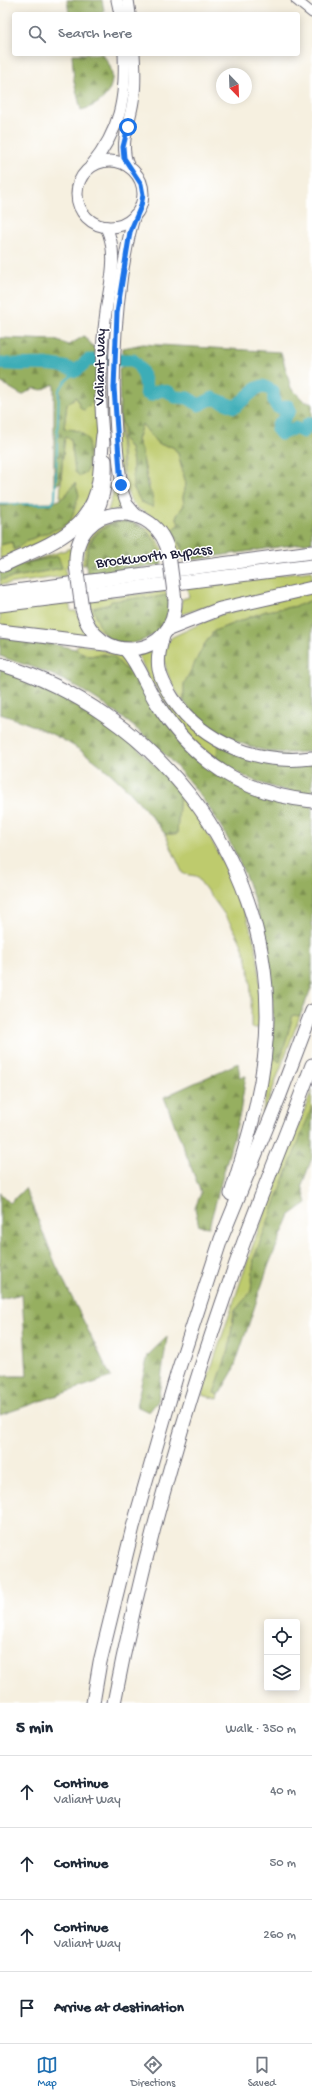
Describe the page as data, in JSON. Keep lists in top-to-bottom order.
{
  "streets": {
    "highway": ["Brockworth Bypass"],
    "main road": ["Valiant Way"]
  },
  "north": "bottom right",
  "page": {
    "search": "Search here",
    "heading": ["5 min", "Walk · 350 m"],
    "list": [
      ["Continue", "Valiant Way", "40 m"],
      ["Continue", "50 m"],
      ["Continue", "Valiant Way", "260 m"],
      "Arrive at destination"
    ],
    "nav": ["Map", "Directions", "Saved"]
  }
}
